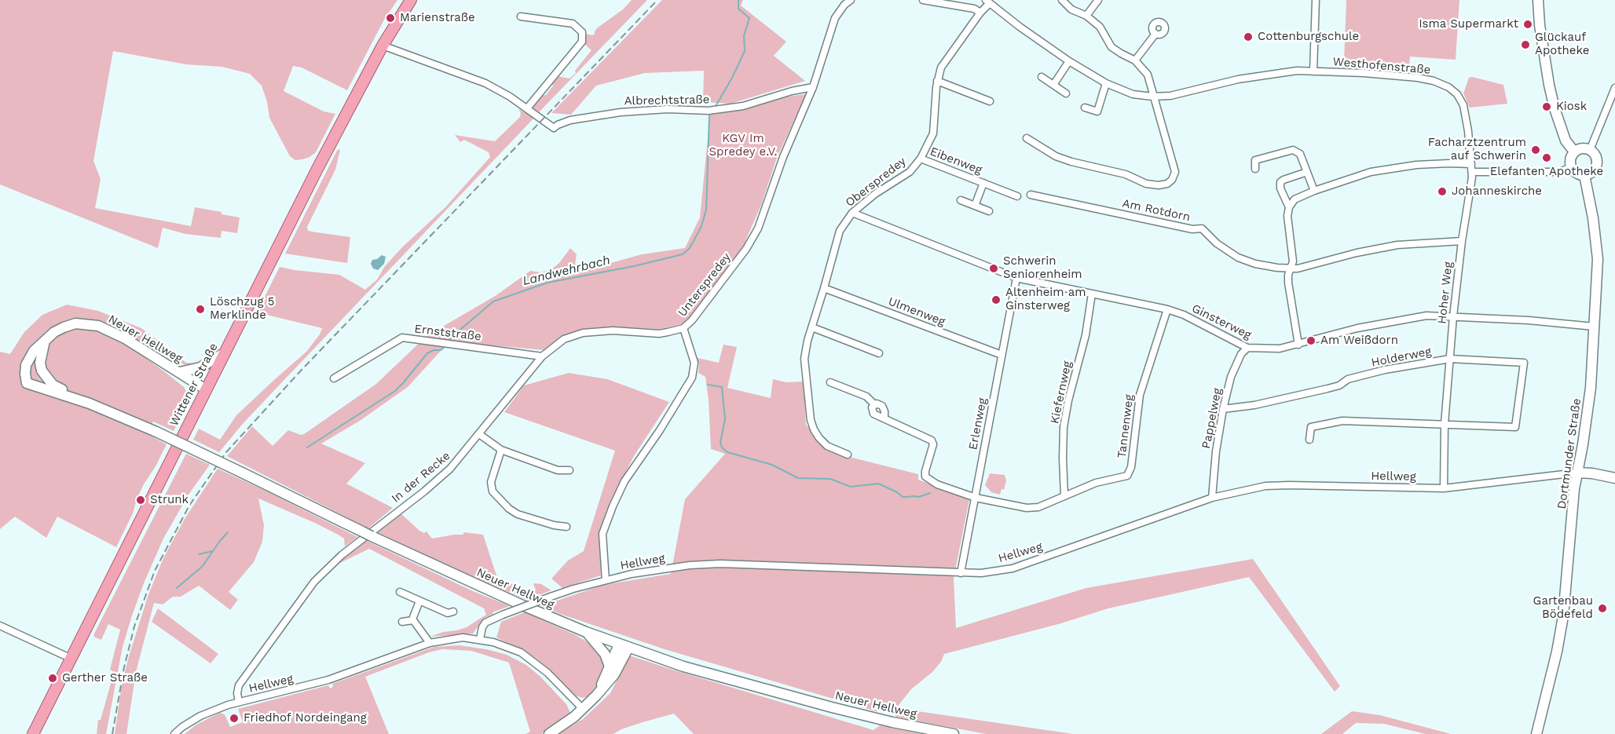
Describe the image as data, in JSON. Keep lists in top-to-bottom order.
{
  "streets": {
    "main road": ["Neuer Hellweg", "Wittener Straße", "Dortmunder Straße"],
    "street": [
      "Westhofenstraße",
      "Albrechtstraße",
      "Eibenweg",
      "Oberspredey",
      "Am Rotdorn",
      "Unterspredey",
      "Hoher Weg",
      "Ulmenweg",
      "Ginsterweg",
      "Ernststraße",
      "Holderweg",
      "Kiefernweg",
      "Pappelweg",
      "Erlenweg",
      "Tannenweg",
      "Hellweg",
      "In der Recke"
    ]
  },
  "crossings": [
    ["Westhofenstraße", "Oberspredey"],
    ["Westhofenstraße", "Hoher Weg"],
    ["Albrechtstraße", "Unterspredey"],
    ["Albrechtstraße", "Wittener Straße"],
    ["Eibenweg", "Oberspredey"],
    ["Oberspredey", "Ulmenweg"],
    ["Oberspredey", "Ginsterweg"],
    ["Am Rotdorn", "Hoher Weg"],
    ["Unterspredey", "Hellweg"],
    ["Unterspredey", "In der Recke"],
    ["Hoher Weg", "Ginsterweg"],
    ["Hoher Weg", "Holderweg"],
    ["Hoher Weg", "Hellweg"],
    ["Ulmenweg", "Erlenweg"],
    ["Ginsterweg", "Kiefernweg"],
    ["Ginsterweg", "Pappelweg"],
    ["Ginsterweg", "Erlenweg"],
    ["Ginsterweg", "Tannenweg"],
    ["Ginsterweg", "Dortmunder Straße"],
    ["Ernststraße", "In der Recke"],
    ["Neuer Hellweg", "Wittener Straße"],
    ["Holderweg", "Pappelweg"],
    ["Kiefernweg", "Tannenweg"],
    ["Pappelweg", "Hellweg"],
    ["Erlenweg", "Tannenweg"],
    ["Erlenweg", "Hellweg"],
    ["Dortmunder Straße", "Hellweg"],
    ["Hellweg", "In der Recke"]
  ],
  "water": ["Landwehrbach"],
  "parks": ["KGV Im Spredey e.V."],
  "places": [
    "Marienstraße",
    "Isma Supermarkt",
    "Cottenburgschule",
    "Glückauf Apotheke",
    "Kiosk",
    "Facharztzentrum auf Schwerin",
    "Elefanten Apotheke",
    "Johanneskirche",
    "Schwerin Seniorenheim",
    "Altenheim am Ginsterweg",
    "Löschzug 5 Merklinde",
    "Am Weißdorn",
    "Strunk",
    "Gartenbau Bödefeld",
    "Gerther Straße",
    "Friedhof Nordeingang"
  ]
}
